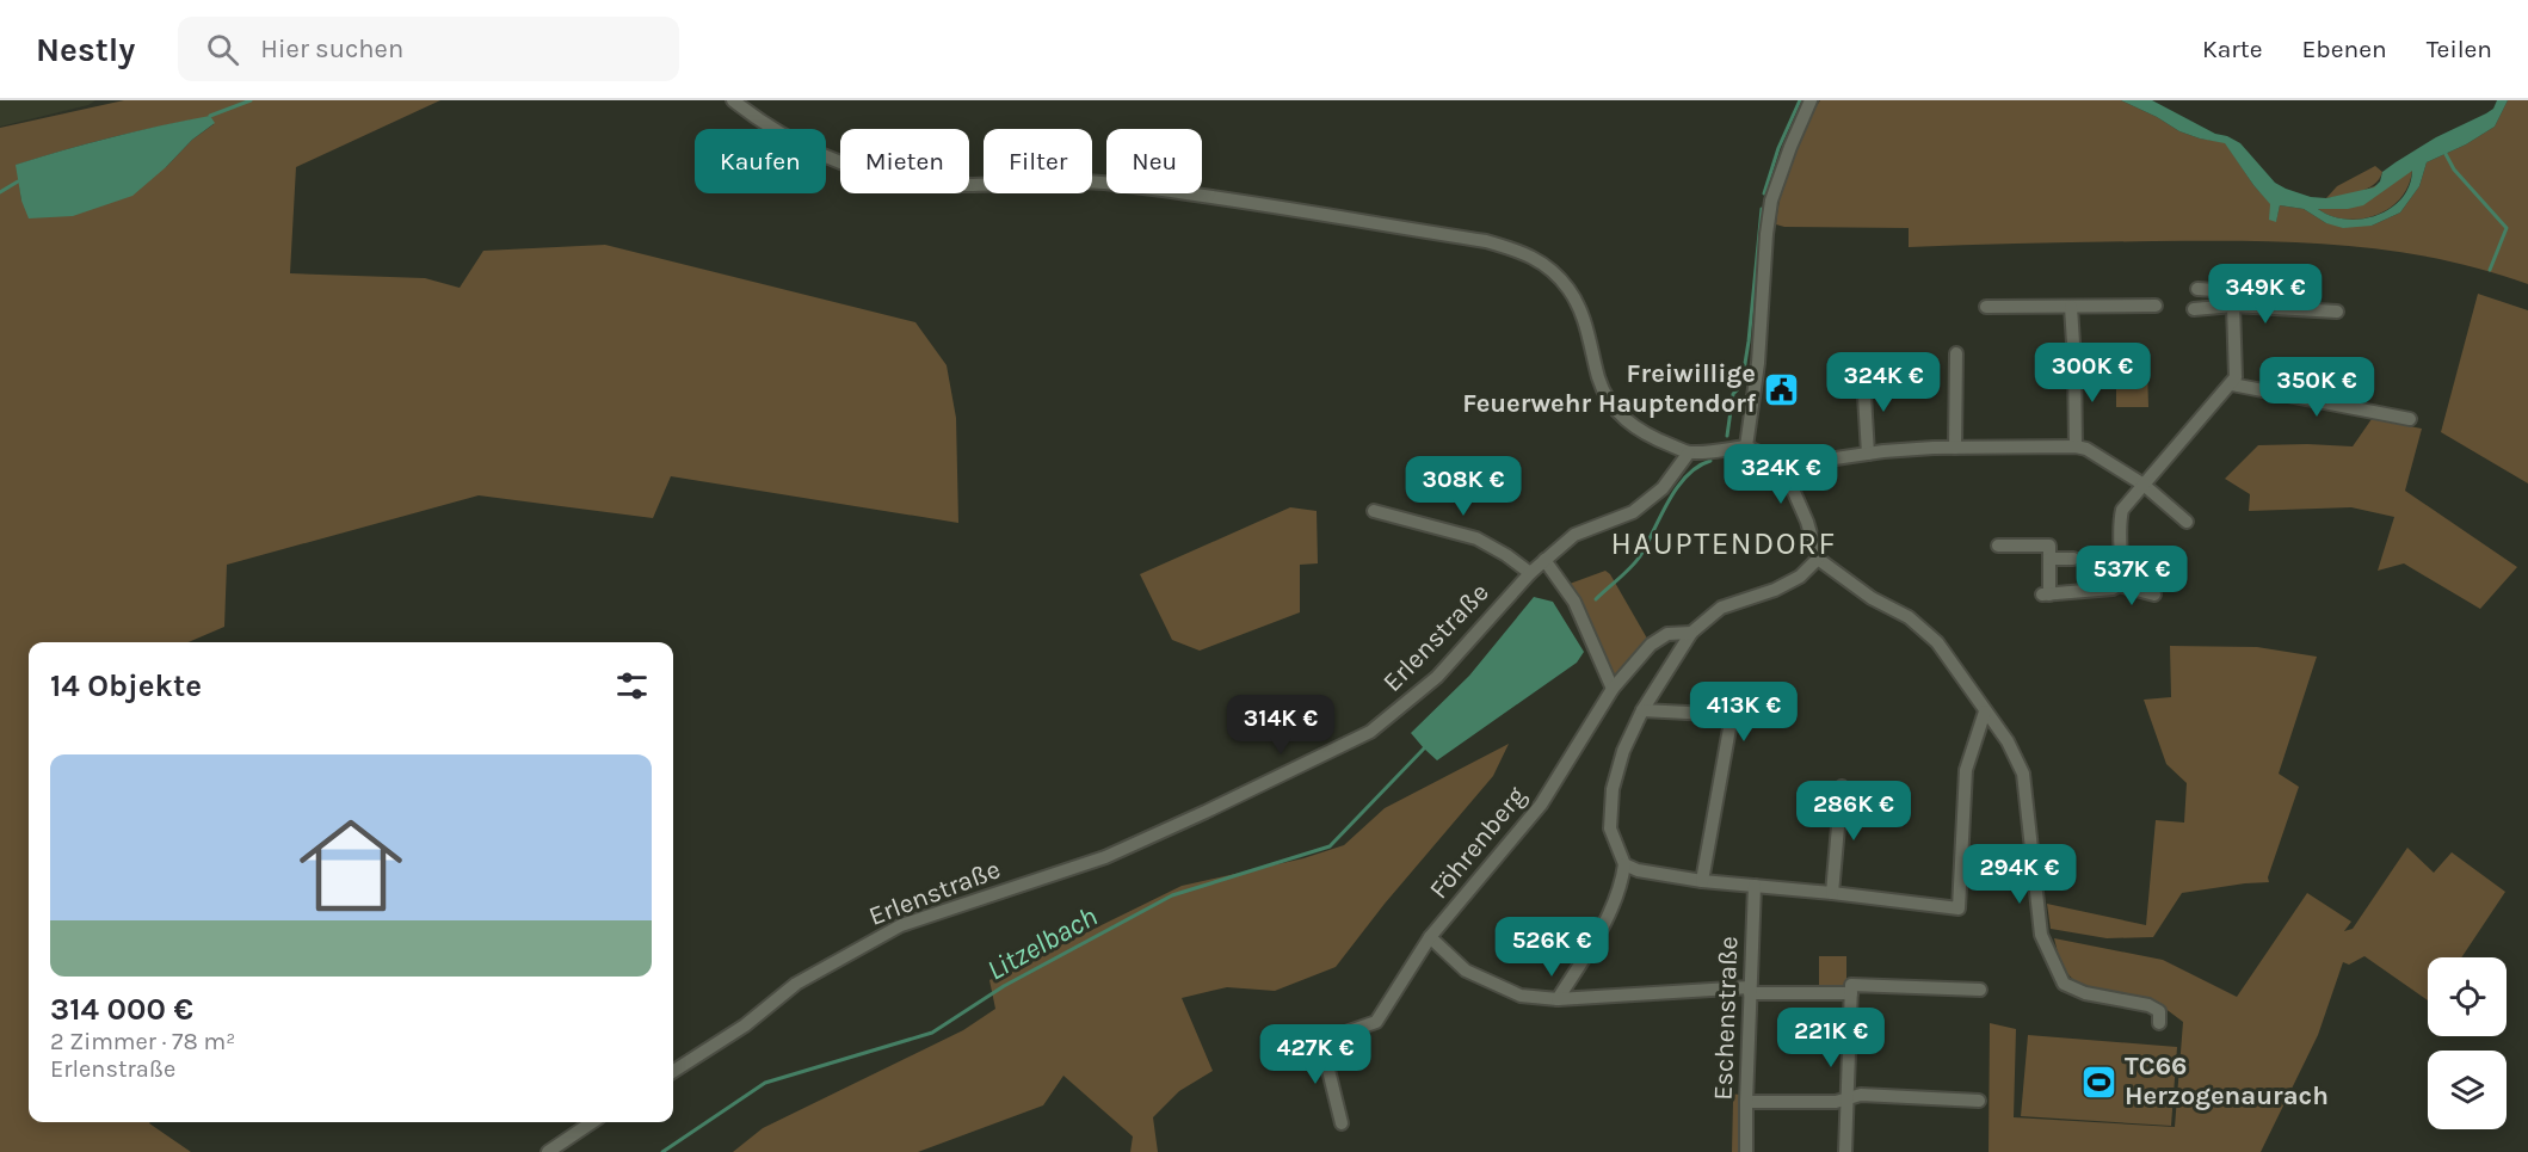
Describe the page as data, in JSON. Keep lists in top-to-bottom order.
{
  "streets": {
    "street": ["Erlenstraße", "Föhrenberg", "Eschenstraße"]
  },
  "districts": ["HAUPTENDORF"],
  "water": ["Litzelbach"],
  "places": {
    "public building": ["Freiwillige Feuerwehr Hauptendorf"],
    "sports": ["TC66 Herzogenaurach"]
  },
  "page": {
    "header": "Nestly",
    "search": "Hier suchen",
    "nav": ["Karte", "Ebenen", "Teilen"],
    "chip": [
      "Kaufen",
      "Mieten",
      "Filter",
      "Neu"
    ],
    "price": [
      "349K €",
      "300K €",
      "324K €",
      "350K €",
      "324K €",
      "308K €",
      "537K €",
      "413K €",
      "314K €",
      "286K €",
      "294K €",
      "526K €",
      "221K €",
      "427K €"
    ],
    "heading": "14 Objekte",
    "list": [
      {
        "name": "314 000 €",
        "note": "2 Zimmer · 78 m² · Erlenstraße"
      }
    ]
  }
}
